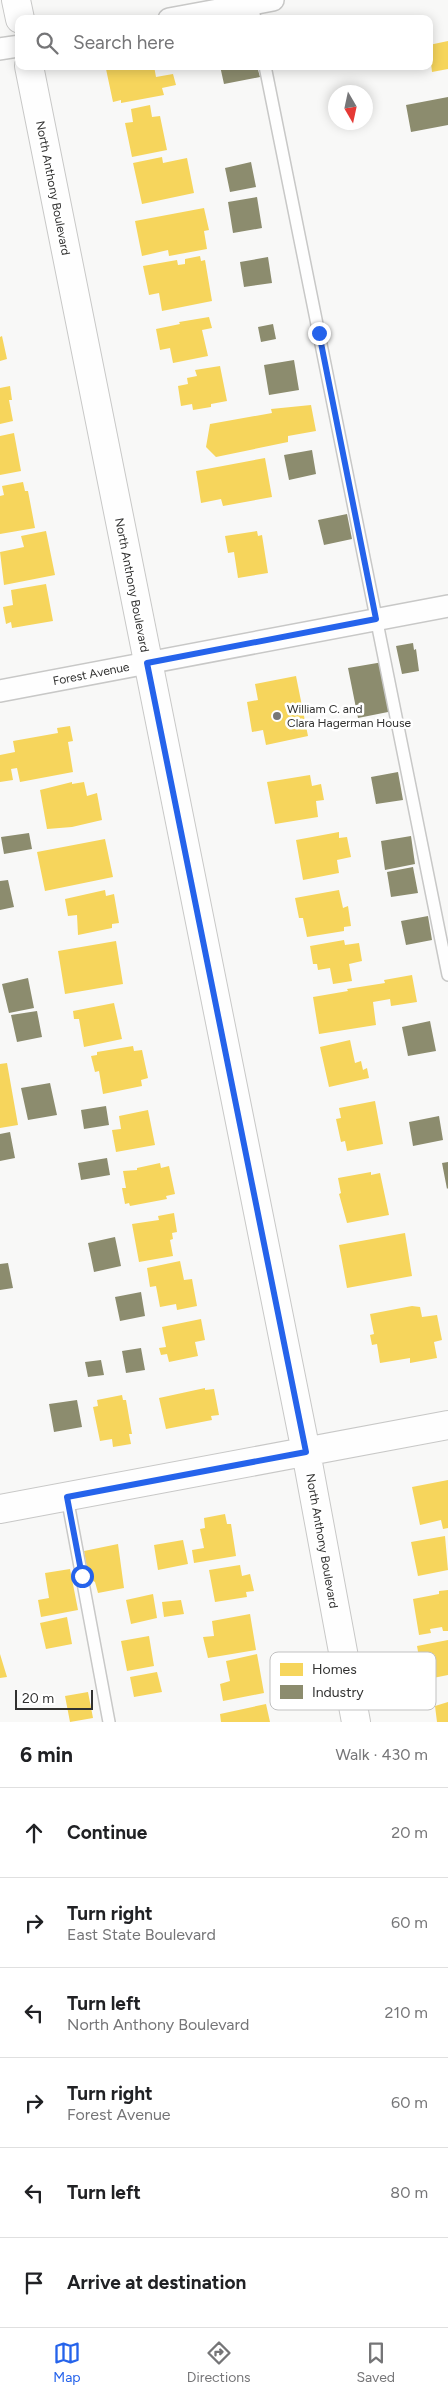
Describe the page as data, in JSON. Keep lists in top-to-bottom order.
{
  "streets": {
    "main road": ["North Anthony Boulevard"],
    "street": ["Forest Avenue"]
  },
  "crossings": [
    ["North Anthony Boulevard", "Forest Avenue"]
  ],
  "places": ["William C. and Clara Hagerman House"],
  "legend": ["Homes", "Industry"],
  "scale_bar": "20 m",
  "north": "bottom",
  "page": {
    "search": "Search here",
    "scale": "20 m",
    "heading": ["6 min", "Walk · 430 m"],
    "list": [
      ["Continue", "20 m"],
      ["Turn right", "East State Boulevard", "60 m"],
      ["Turn left", "North Anthony Boulevard", "210 m"],
      ["Turn right", "Forest Avenue", "60 m"],
      ["Turn left", "80 m"],
      "Arrive at destination"
    ],
    "nav": ["Map", "Directions", "Saved"]
  }
}
